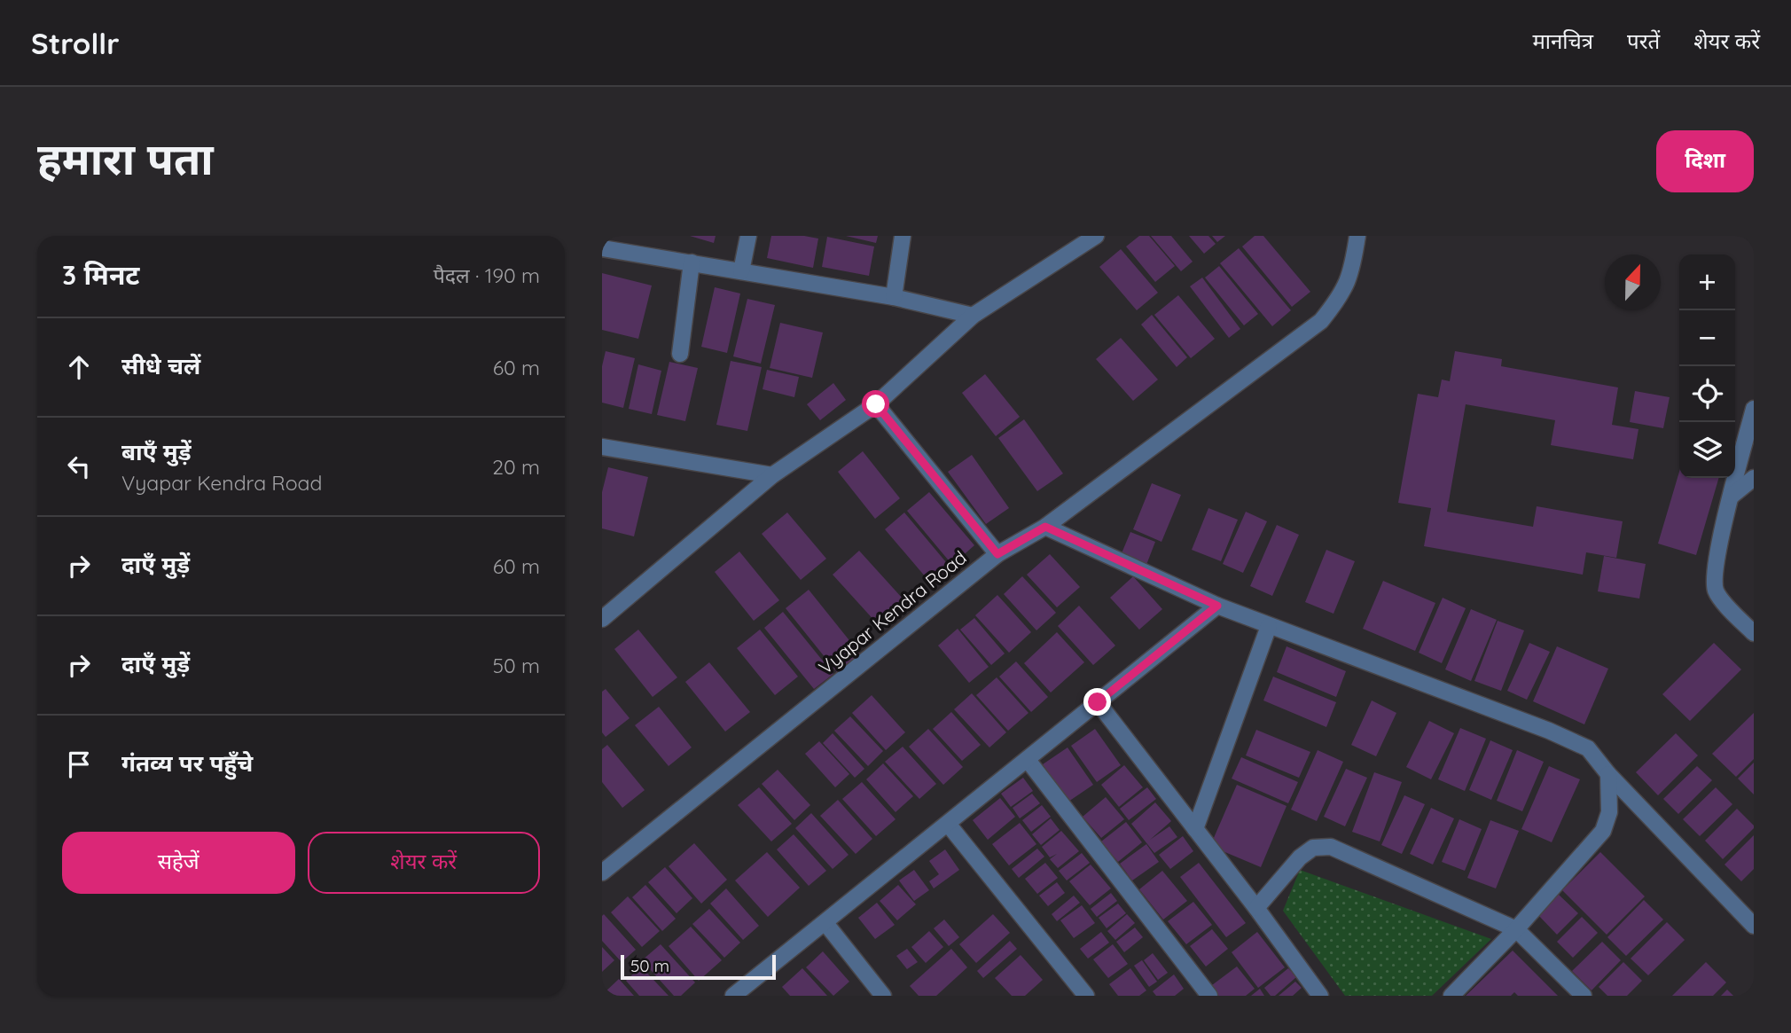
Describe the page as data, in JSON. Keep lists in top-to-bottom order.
{
  "streets": {
    "street": ["Vyapar Kendra Road"]
  },
  "scale_bar": "50 m",
  "north": "top",
  "page": {
    "header": "Strollr",
    "nav": ["मानचित्र", "परतें", "शेयर करें"],
    "buttons": [
      "दिशा",
      ["सहेजें", "शेयर करें"]
    ],
    "title": "हमारा पता",
    "heading": ["3 मिनट", "पैदल · 190 m"],
    "map_buttons": ["+", "−"],
    "list": [
      ["सीधे चलें", "60 m"],
      ["बाएँ मुड़ें", "Vyapar Kendra Road", "20 m"],
      ["दाएँ मुड़ें", "60 m"],
      ["दाएँ मुड़ें", "50 m"],
      "गंतव्य पर पहुँचे"
    ],
    "scale": "50 m"
  }
}
